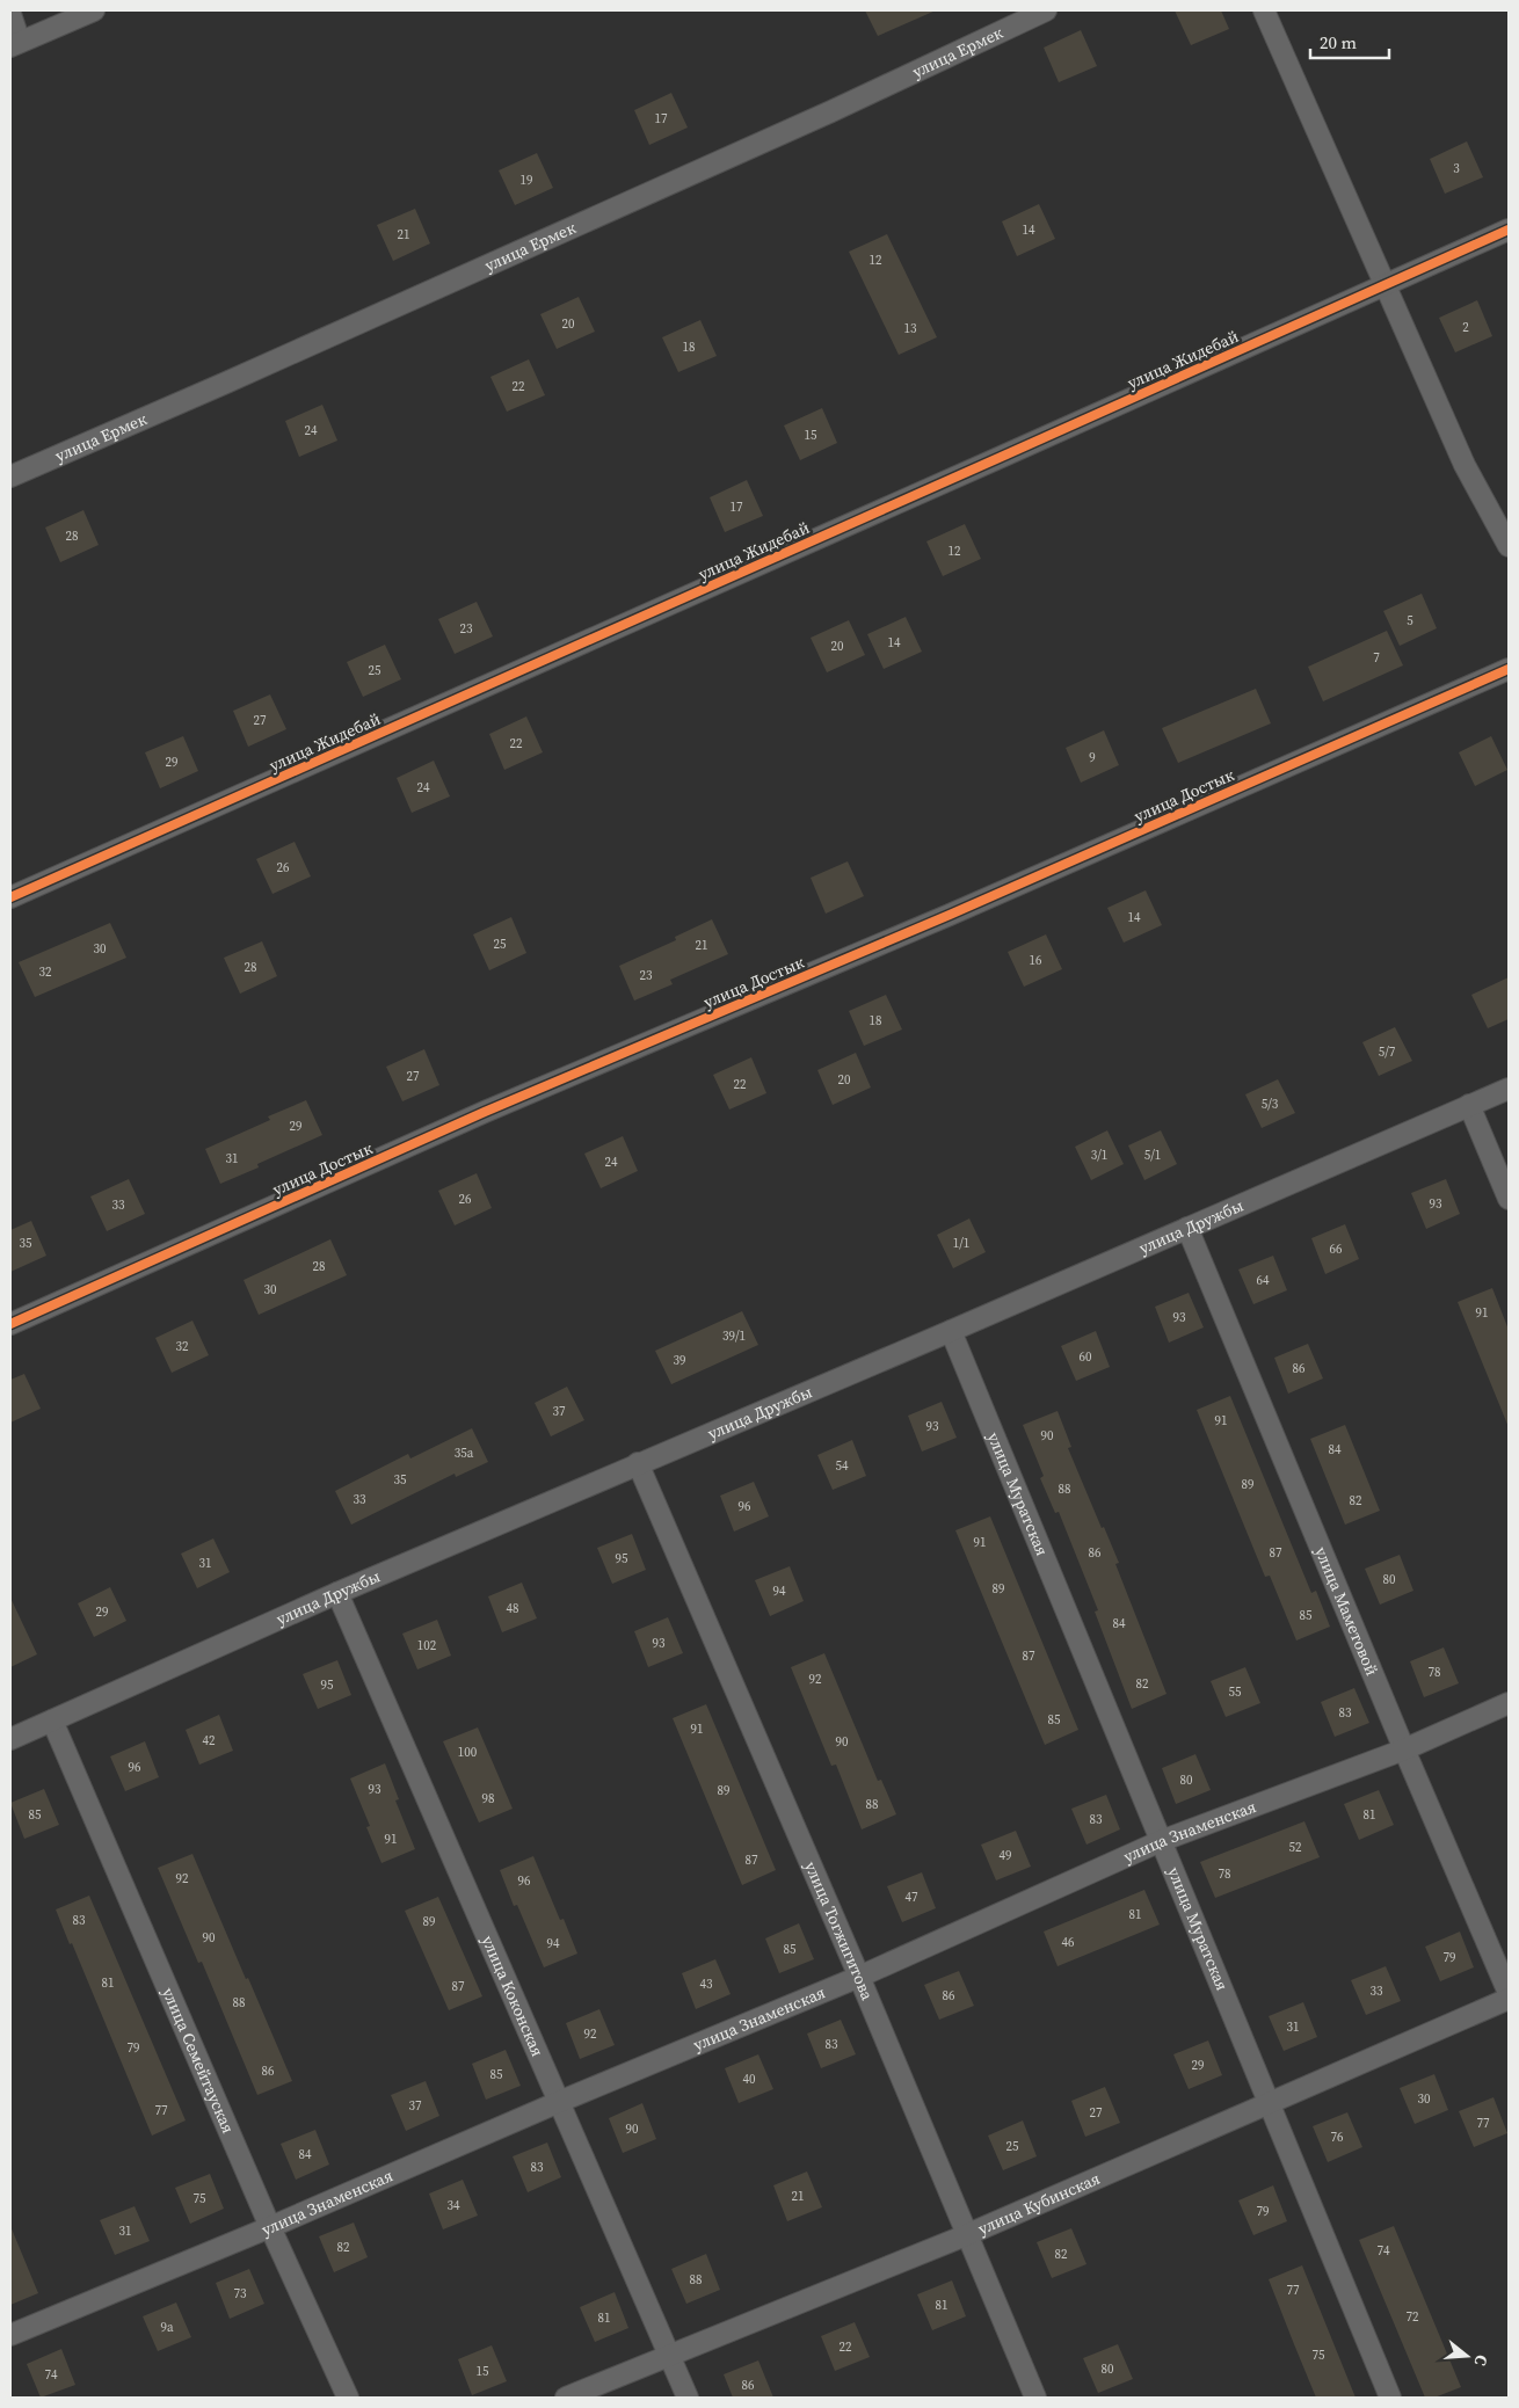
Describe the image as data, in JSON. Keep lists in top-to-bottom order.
{
  "streets": {
    "street": [
      "улица Ермек",
      "улица Жидебай",
      "улица Достык",
      "улица Дружбы",
      "улица Муратская",
      "улица Маметовой",
      "улица Знаменская",
      "улица Тогжигитова",
      "улица Коконская",
      "улица Семейтауская",
      "улица Кубинская"
    ]
  },
  "crossings": [
    ["улица Дружбы", "улица Муратская"],
    ["улица Дружбы", "улица Маметовой"],
    ["улица Дружбы", "улица Тогжигитова"],
    ["улица Дружбы", "улица Коконская"],
    ["улица Дружбы", "улица Семейтауская"],
    ["улица Муратская", "улица Знаменская"],
    ["улица Муратская", "улица Кубинская"],
    ["улица Маметовой", "улица Знаменская"],
    ["улица Знаменская", "улица Тогжигитова"],
    ["улица Знаменская", "улица Коконская"],
    ["улица Знаменская", "улица Семейтауская"],
    ["улица Тогжигитова", "улица Кубинская"],
    ["улица Коконская", "улица Кубинская"]
  ],
  "house_numbers": [
    "17",
    "3",
    "19",
    "14",
    "21",
    "12",
    "20",
    "2",
    "13",
    "18",
    "22",
    "24",
    "15",
    "17",
    "28",
    "12",
    "5",
    "23",
    "14",
    "20",
    "7",
    "25",
    "27",
    "22",
    "9",
    "29",
    "24",
    "26",
    "14",
    "25",
    "21",
    "30",
    "16",
    "28",
    "32",
    "23",
    "18",
    "5/7",
    "27",
    "20",
    "22",
    "5/3",
    "29",
    "3/1",
    "5/1",
    "31",
    "24",
    "26",
    "93",
    "33",
    "35",
    "1/1",
    "66",
    "28",
    "64",
    "30",
    "91",
    "93",
    "39/1",
    "32",
    "60",
    "39",
    "86",
    "37",
    "91",
    "93",
    "90",
    "84",
    "35а",
    "54",
    "35",
    "89",
    "88",
    "33",
    "82",
    "96",
    "91",
    "86",
    "87",
    "95",
    "31",
    "80",
    "89",
    "94",
    "48",
    "29",
    "85",
    "84",
    "93",
    "102",
    "87",
    "78",
    "92",
    "82",
    "95",
    "55",
    "83",
    "85",
    "91",
    "42",
    "90",
    "100",
    "96",
    "80",
    "93",
    "89",
    "98",
    "88",
    "85",
    "81",
    "83",
    "91",
    "52",
    "49",
    "87",
    "78",
    "92",
    "96",
    "47",
    "81",
    "83",
    "89",
    "90",
    "46",
    "94",
    "85",
    "79",
    "81",
    "43",
    "87",
    "33",
    "86",
    "88",
    "31",
    "92",
    "83",
    "79",
    "29",
    "86",
    "85",
    "40",
    "30",
    "37",
    "77",
    "27",
    "77",
    "90",
    "76",
    "25",
    "84",
    "83",
    "21",
    "75",
    "34",
    "79",
    "31",
    "82",
    "74",
    "82",
    "88",
    "77",
    "73",
    "81",
    "72",
    "81",
    "9а",
    "22",
    "75",
    "80",
    "15",
    "74",
    "86"
  ],
  "scale_bar": "20 m",
  "north": "right"
}
